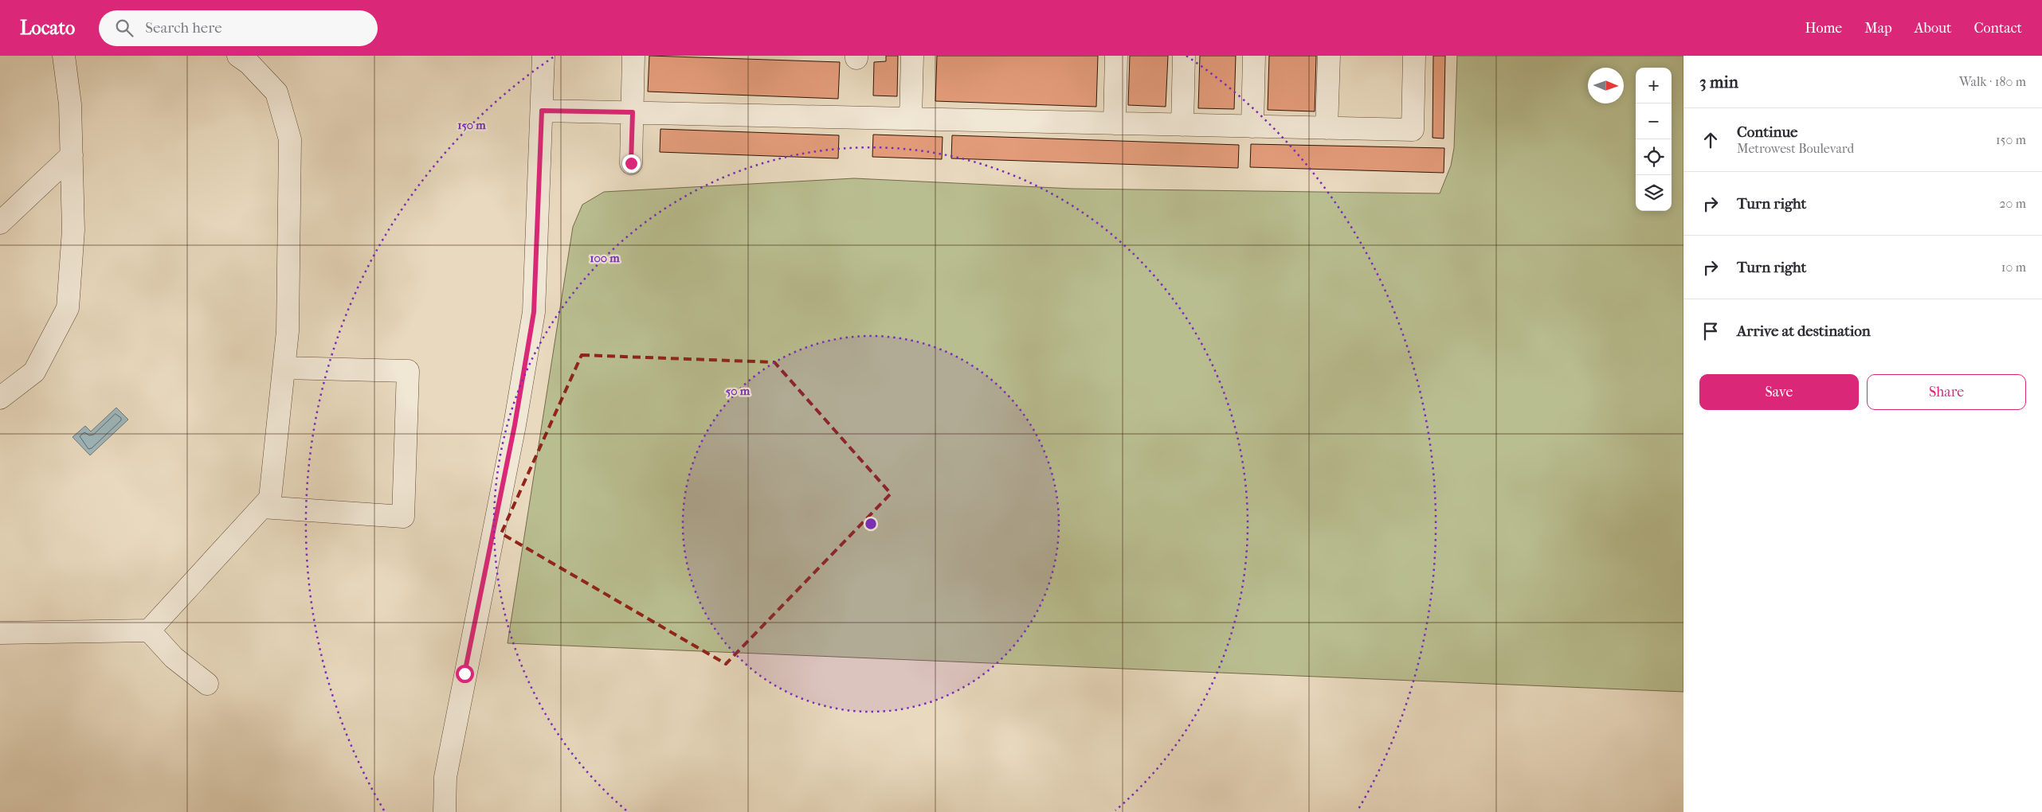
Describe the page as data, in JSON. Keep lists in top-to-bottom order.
{
  "north": "right",
  "page": {
    "header": "Locato",
    "search": "Search here",
    "nav": [
      "Home",
      "Map",
      "About",
      "Contact"
    ],
    "heading": ["3 min", "Walk · 180 m"],
    "map_buttons": ["+", "−"],
    "list": [
      ["Continue", "Metrowest Boulevard", "150 m"],
      ["Turn right", "20 m"],
      ["Turn right", "10 m"],
      "Arrive at destination"
    ],
    "buttons": ["Save", "Share"]
  },
  "rings": ["150 m", "100 m", "50 m"]
}
